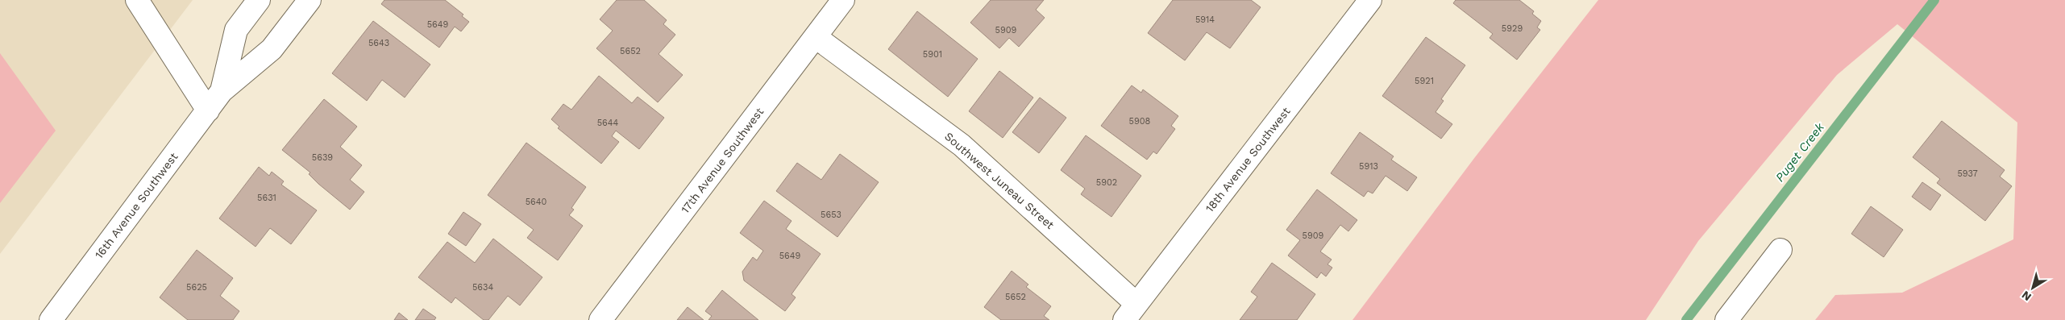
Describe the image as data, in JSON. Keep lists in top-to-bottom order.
{
  "streets": {
    "street": [
      "18th Avenue Southwest",
      "17th Avenue Southwest",
      "Southwest Juneau Street",
      "16th Avenue Southwest"
    ]
  },
  "crossings": [
    ["18th Avenue Southwest", "Southwest Juneau Street"],
    ["17th Avenue Southwest", "Southwest Juneau Street"]
  ],
  "water": ["Puget Creek"],
  "house_numbers": [
    "5914",
    "5649",
    "5929",
    "5909",
    "5643",
    "5652",
    "5901",
    "5921",
    "5908",
    "5644",
    "5639",
    "5913",
    "5937",
    "5902",
    "5631",
    "5640",
    "5653",
    "5909",
    "5649",
    "5625",
    "5634",
    "5652"
  ],
  "north": "bottom left"
}
